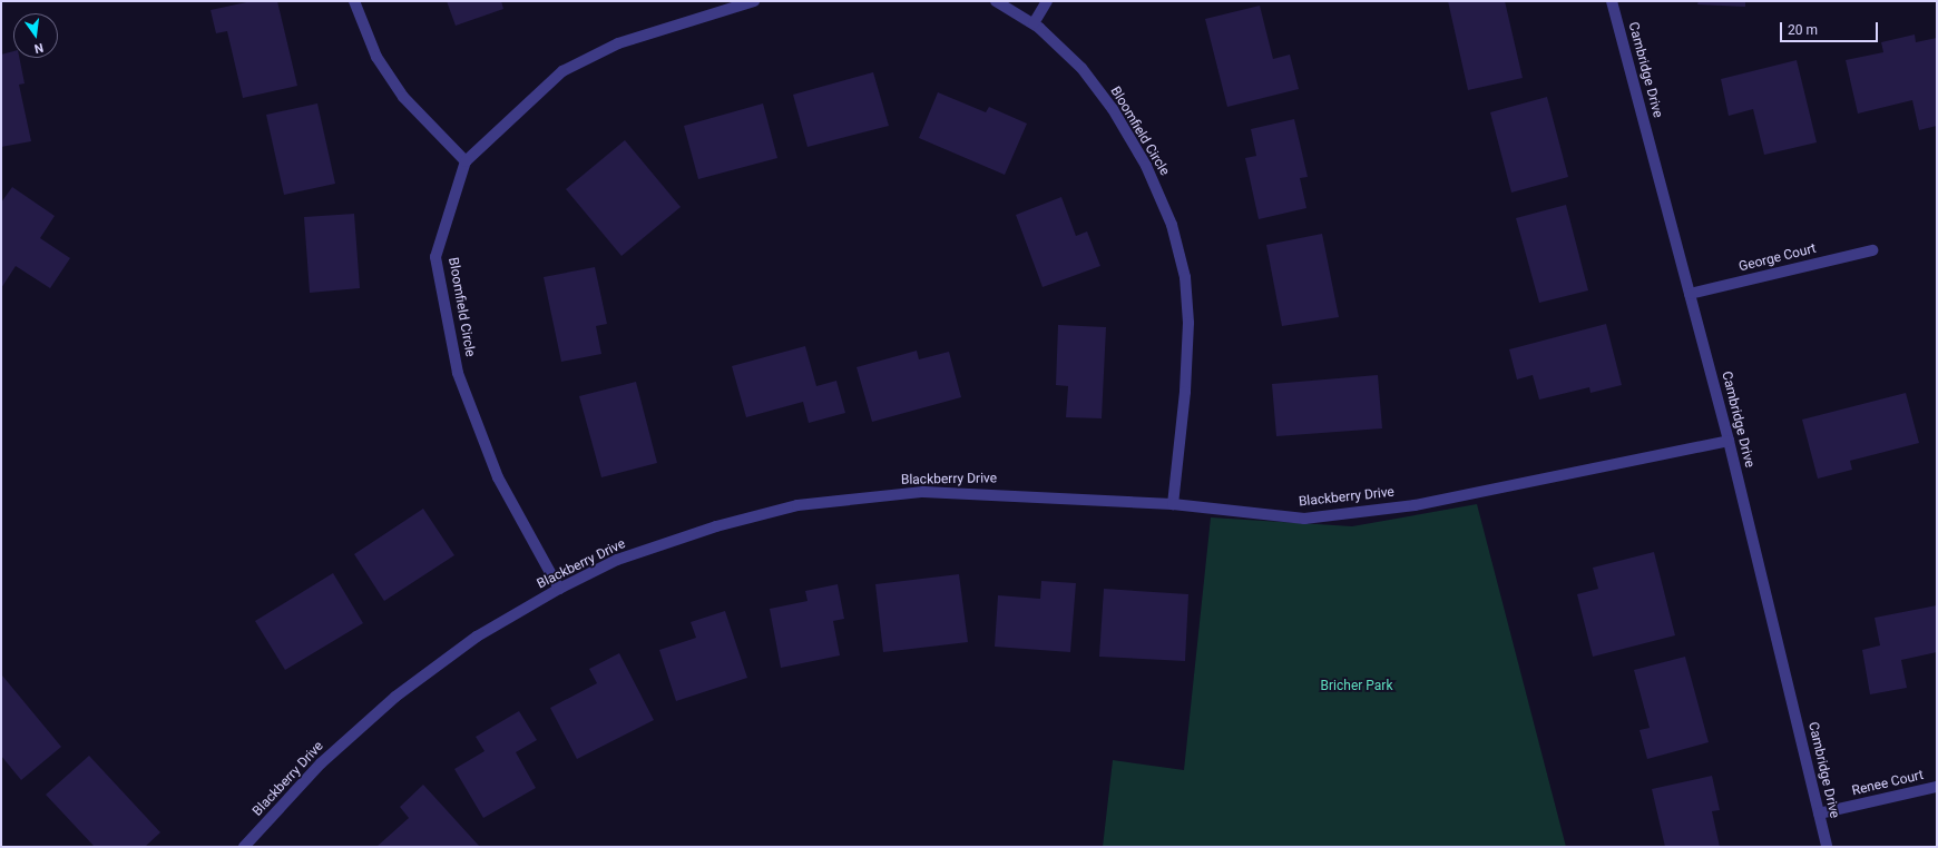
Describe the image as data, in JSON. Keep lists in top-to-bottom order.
{
  "streets": {
    "street": [
      "Cambridge Drive",
      "Bloomfield Circle",
      "George Court",
      "Blackberry Drive",
      "Renee Court"
    ]
  },
  "crossings": [
    ["Cambridge Drive", "George Court"],
    ["Cambridge Drive", "Blackberry Drive"],
    ["Cambridge Drive", "Renee Court"],
    ["Bloomfield Circle", "Blackberry Drive"]
  ],
  "parks": ["Bricher Park"],
  "scale_bar": "20 m",
  "north": "bottom"
}
